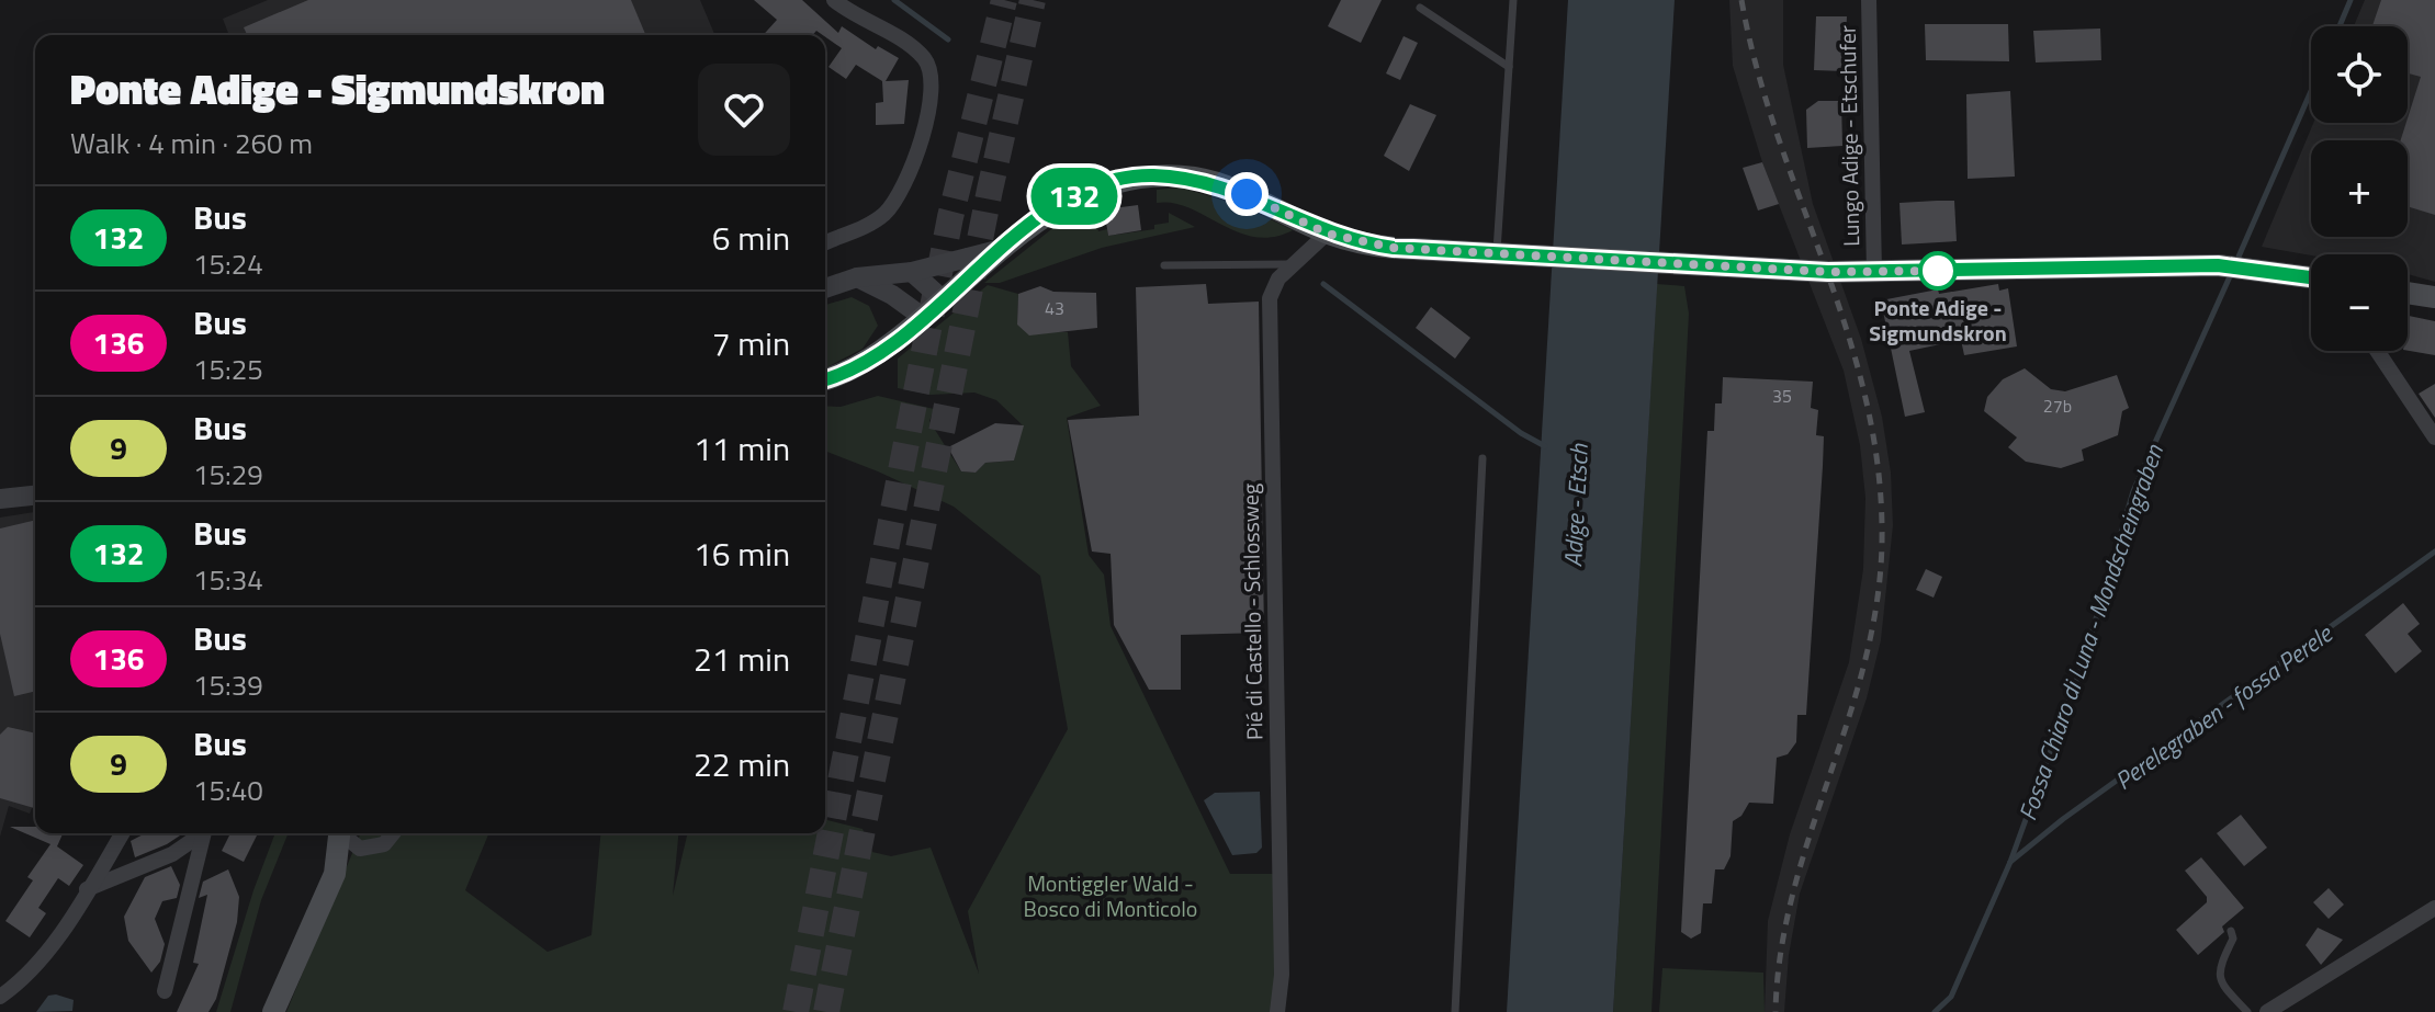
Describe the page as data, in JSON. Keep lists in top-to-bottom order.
{
  "streets": {
    "street": ["Lungo Adige - Etschufer", "Pié di Castello - Schlossweg"]
  },
  "water": ["Adige - Etsch", "Fossa Chiaro di Luna - Mondscheingraben", "Perelegraben - fossa Perele"],
  "parks": ["Montiggler Wald - Bosco di Monticolo"],
  "places": ["Ponte Adige - Sigmundskron"],
  "lines": ["bus line 132"],
  "house_numbers": ["43", "35", "27b"],
  "page": {
    "on_map": "132",
    "map_buttons": ["+", "−"],
    "heading": ["Ponte Adige - Sigmundskron", "Walk · 4 min · 260 m"],
    "list": [
      {
        "mark": "132",
        "name": "Bus",
        "note": "15:24",
        "value": "6 min"
      },
      {
        "mark": "136",
        "name": "Bus",
        "note": "15:25",
        "value": "7 min"
      },
      {
        "mark": "9",
        "name": "Bus",
        "note": "15:29",
        "value": "11 min"
      },
      {
        "mark": "132",
        "name": "Bus",
        "note": "15:34",
        "value": "16 min"
      },
      {
        "mark": "136",
        "name": "Bus",
        "note": "15:39",
        "value": "21 min"
      },
      {
        "mark": "9",
        "name": "Bus",
        "note": "15:40",
        "value": "22 min"
      }
    ]
  }
}
